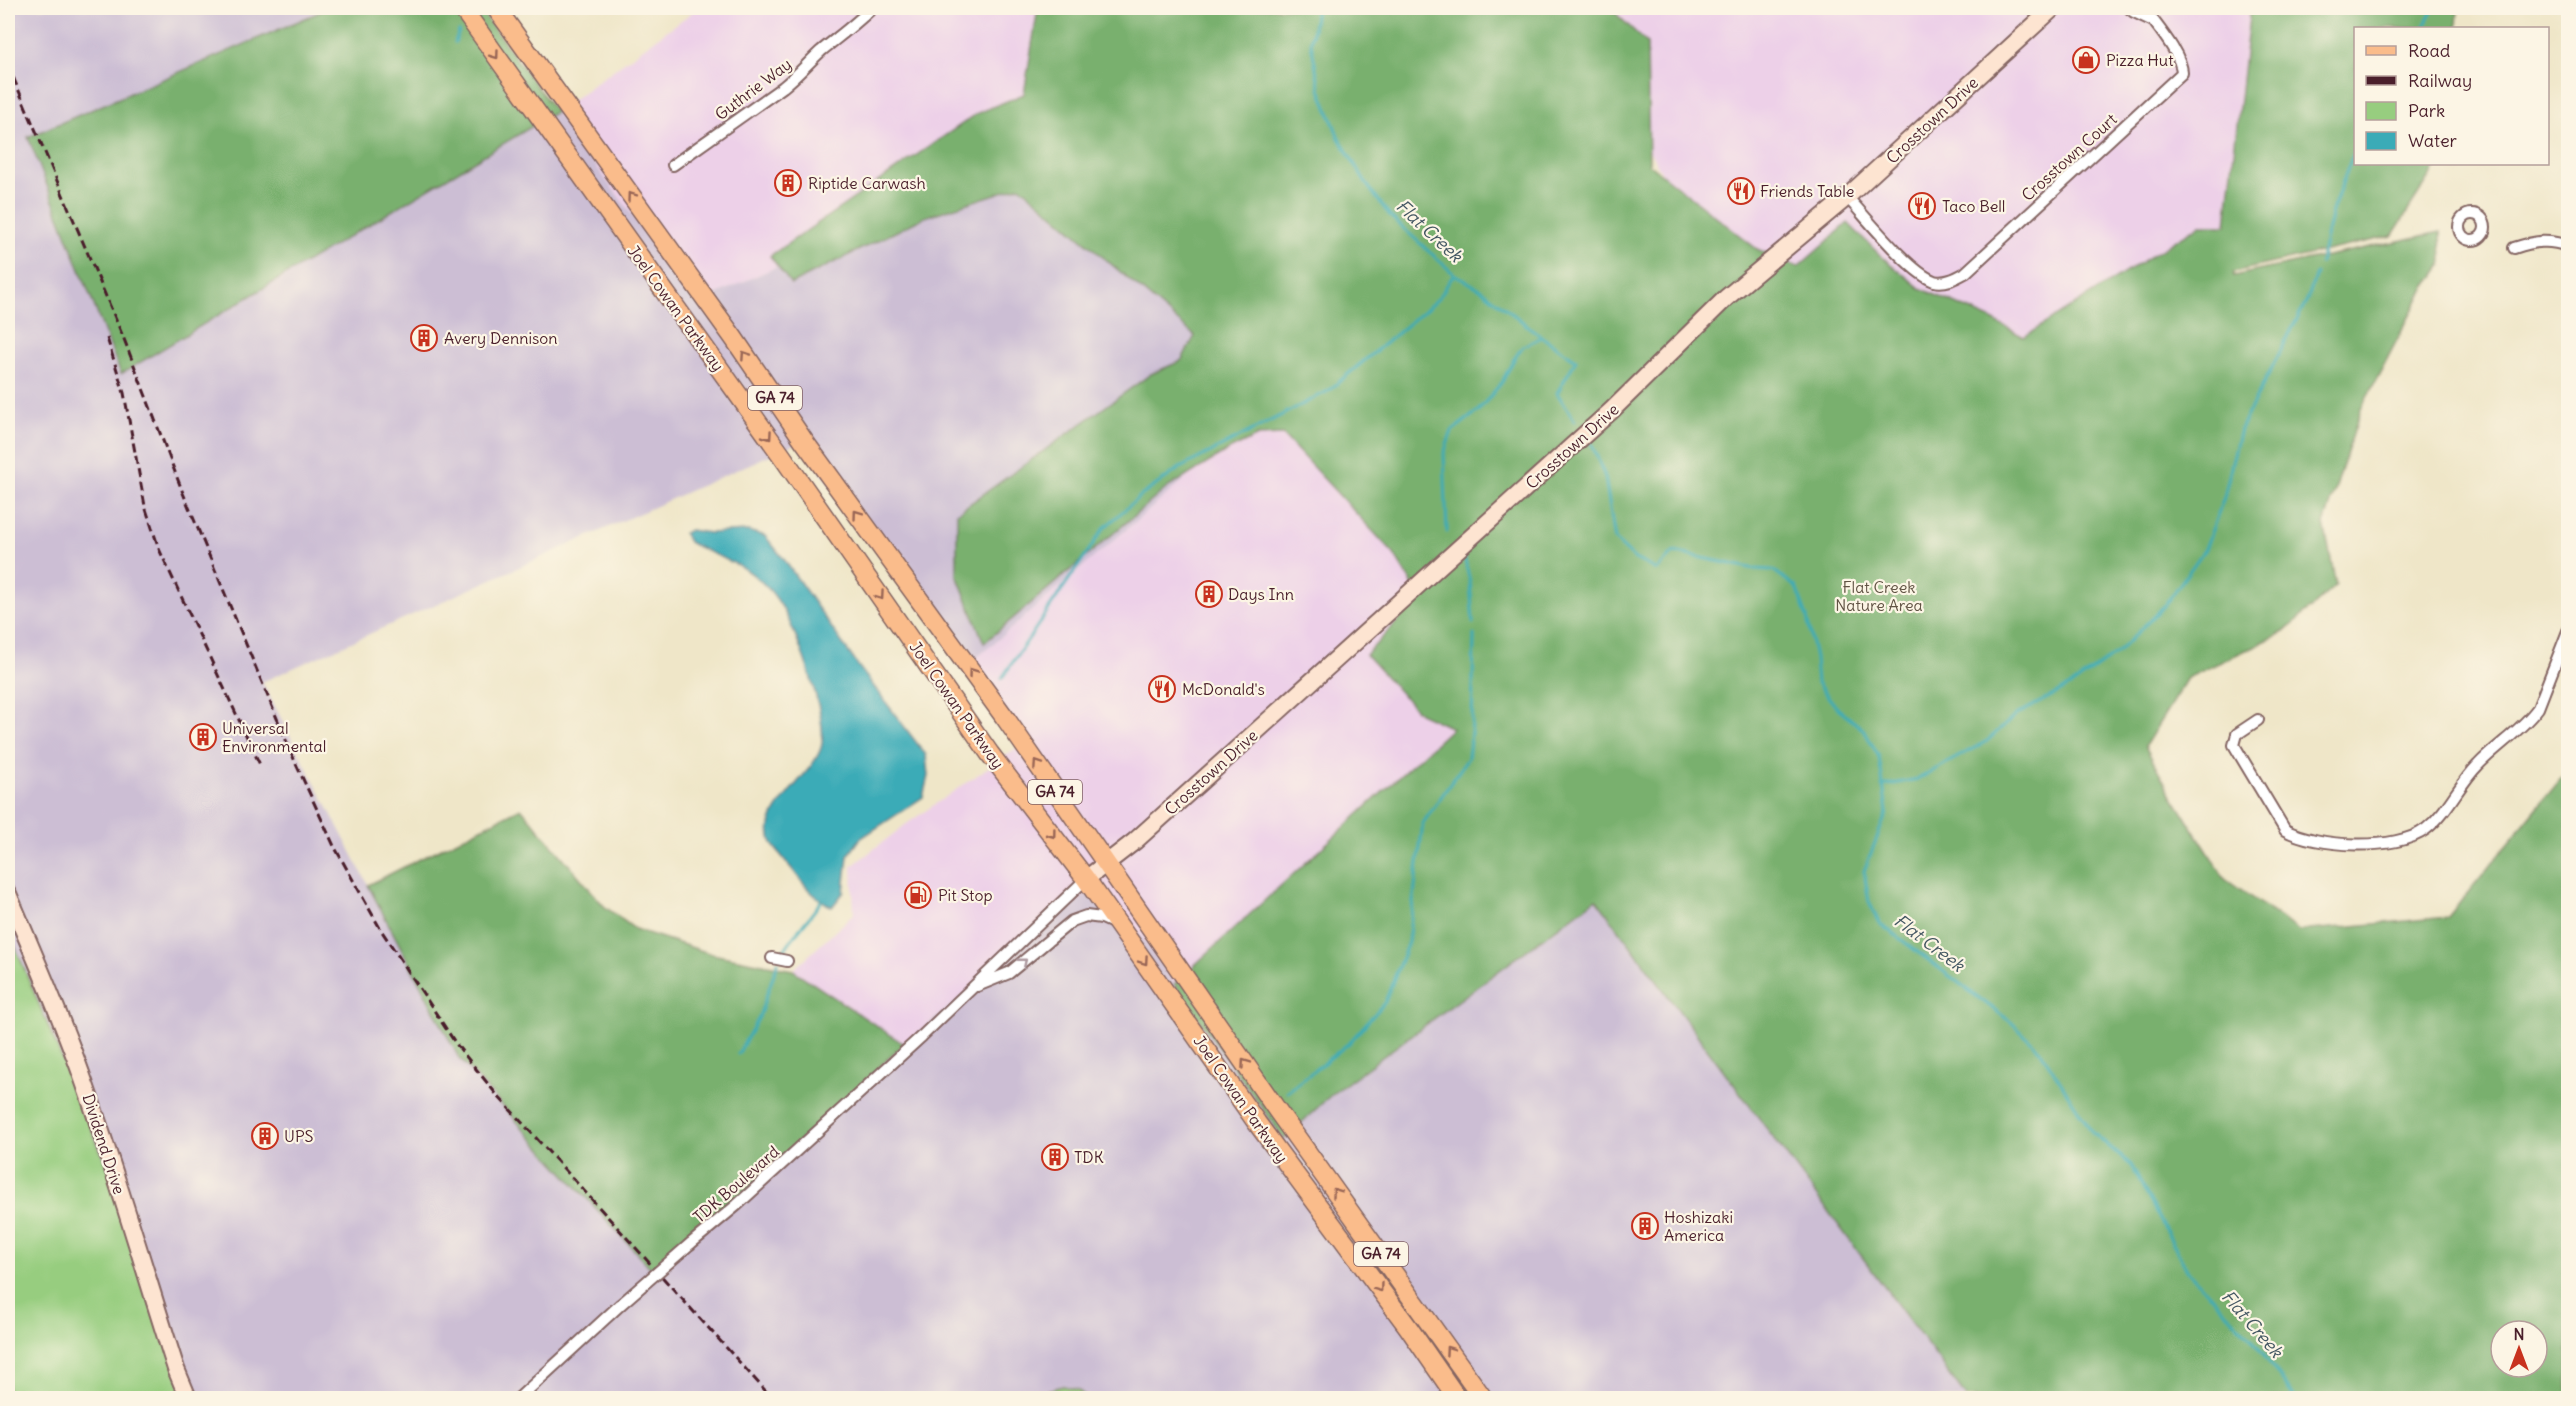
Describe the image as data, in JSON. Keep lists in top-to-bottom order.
{
  "streets": {
    "main road": ["Joel Cowan Parkway", "GA 74"],
    "street": [
      "Guthrie Way",
      "Crosstown Drive",
      "Crosstown Court",
      "Dividend Drive",
      "TDK Boulevard"
    ]
  },
  "crossings": [
    ["Crosstown Drive", "Crosstown Court"],
    ["Crosstown Drive", "Joel Cowan Parkway"],
    ["Crosstown Drive", "TDK Boulevard"],
    ["Joel Cowan Parkway", "TDK Boulevard"]
  ],
  "water": ["Flat Creek"],
  "parks": ["Flat Creek Nature Area"],
  "places": {
    "shop": ["Pizza Hut"],
    "building": [
      "Riptide Carwash",
      "Avery Dennison",
      "Days Inn",
      "Universal Environmental",
      "UPS",
      "TDK",
      "Hoshizaki America"
    ],
    "restaurant": ["Friends Table", "Taco Bell", "McDonald's"],
    "fuel station": ["Pit Stop"]
  },
  "legend": [
    "Road",
    "Railway",
    "Park",
    "Water"
  ],
  "north": "top"
}
